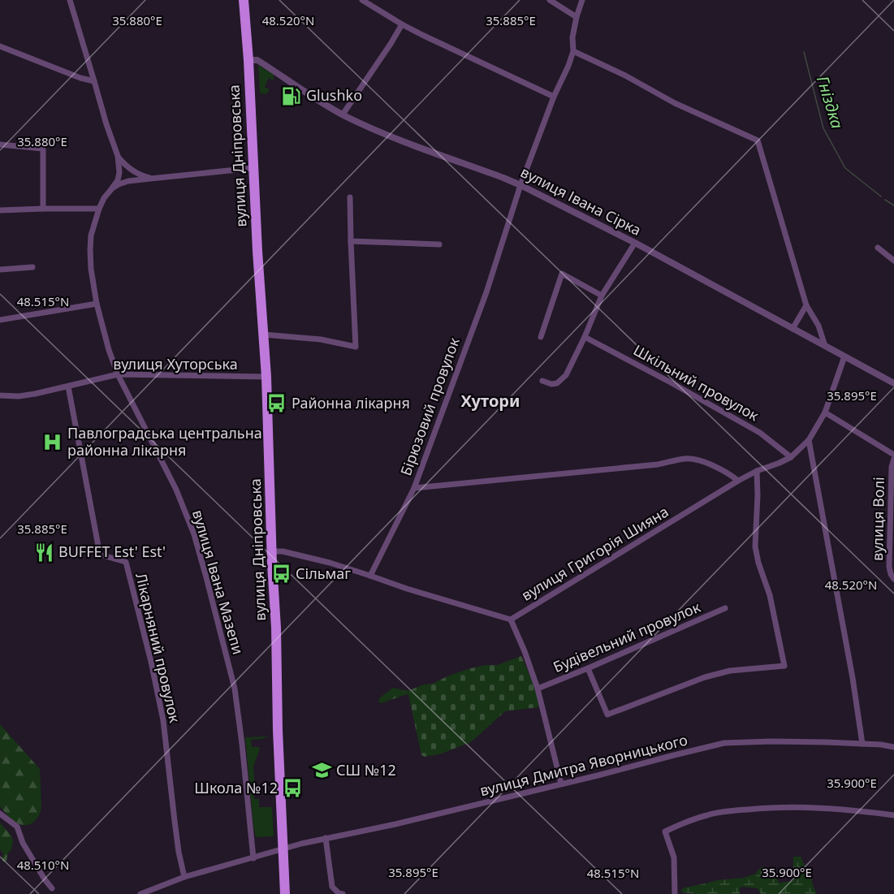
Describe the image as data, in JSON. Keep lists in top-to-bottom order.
{
  "streets": {
    "highway": ["вулиця Дніпровська"],
    "street": [
      "вулиця Івана Сірка",
      "вулиця Хуторська",
      "Шкільний провулок",
      "Бірюзовий провулок",
      "вулиця Волі",
      "вулиця Григорія Шияна",
      "вулиця Івана Мазепи",
      "Будівельний провулок",
      "Лікарняний провулок",
      "вулиця Дмитра Яворницького"
    ]
  },
  "crossings": [
    ["вулиця Дніпровська", "вулиця Івана Сірка"],
    ["вулиця Дніпровська", "вулиця Хуторська"],
    ["вулиця Дніпровська", "вулиця Дмитра Яворницького"],
    ["вулиця Івана Сірка", "Бірюзовий провулок"],
    ["вулиця Івана Сірка", "вулиця Григорія Шияна"],
    ["вулиця Хуторська", "вулиця Івана Мазепи"],
    ["вулиця Хуторська", "Лікарняний провулок"],
    ["Шкільний провулок", "вулиця Григорія Шияна"],
    ["Бірюзовий провулок", "вулиця Григорія Шияна"],
    ["вулиця Івана Мазепи", "вулиця Дмитра Яворницького"],
    ["Лікарняний провулок", "вулиця Дмитра Яворницького"]
  ],
  "districts": ["Хутори"],
  "water": ["Гніздка"],
  "places": {
    "fuel station": ["Glushko"],
    "bus stop": ["Районна лікарня", "Сільмаг", "Школа №12"],
    "hospital": ["Павлоградська центральна районна лікарня"],
    "restaurant": ["BUFFET Est' Est'"],
    "school or university": ["СШ №12"]
  },
  "coordinates": [
    "48.520°N",
    "35.880°E",
    "35.885°E",
    "48.515°N",
    "35.895°E",
    "35.900°E",
    "48.510°N"
  ]
}
